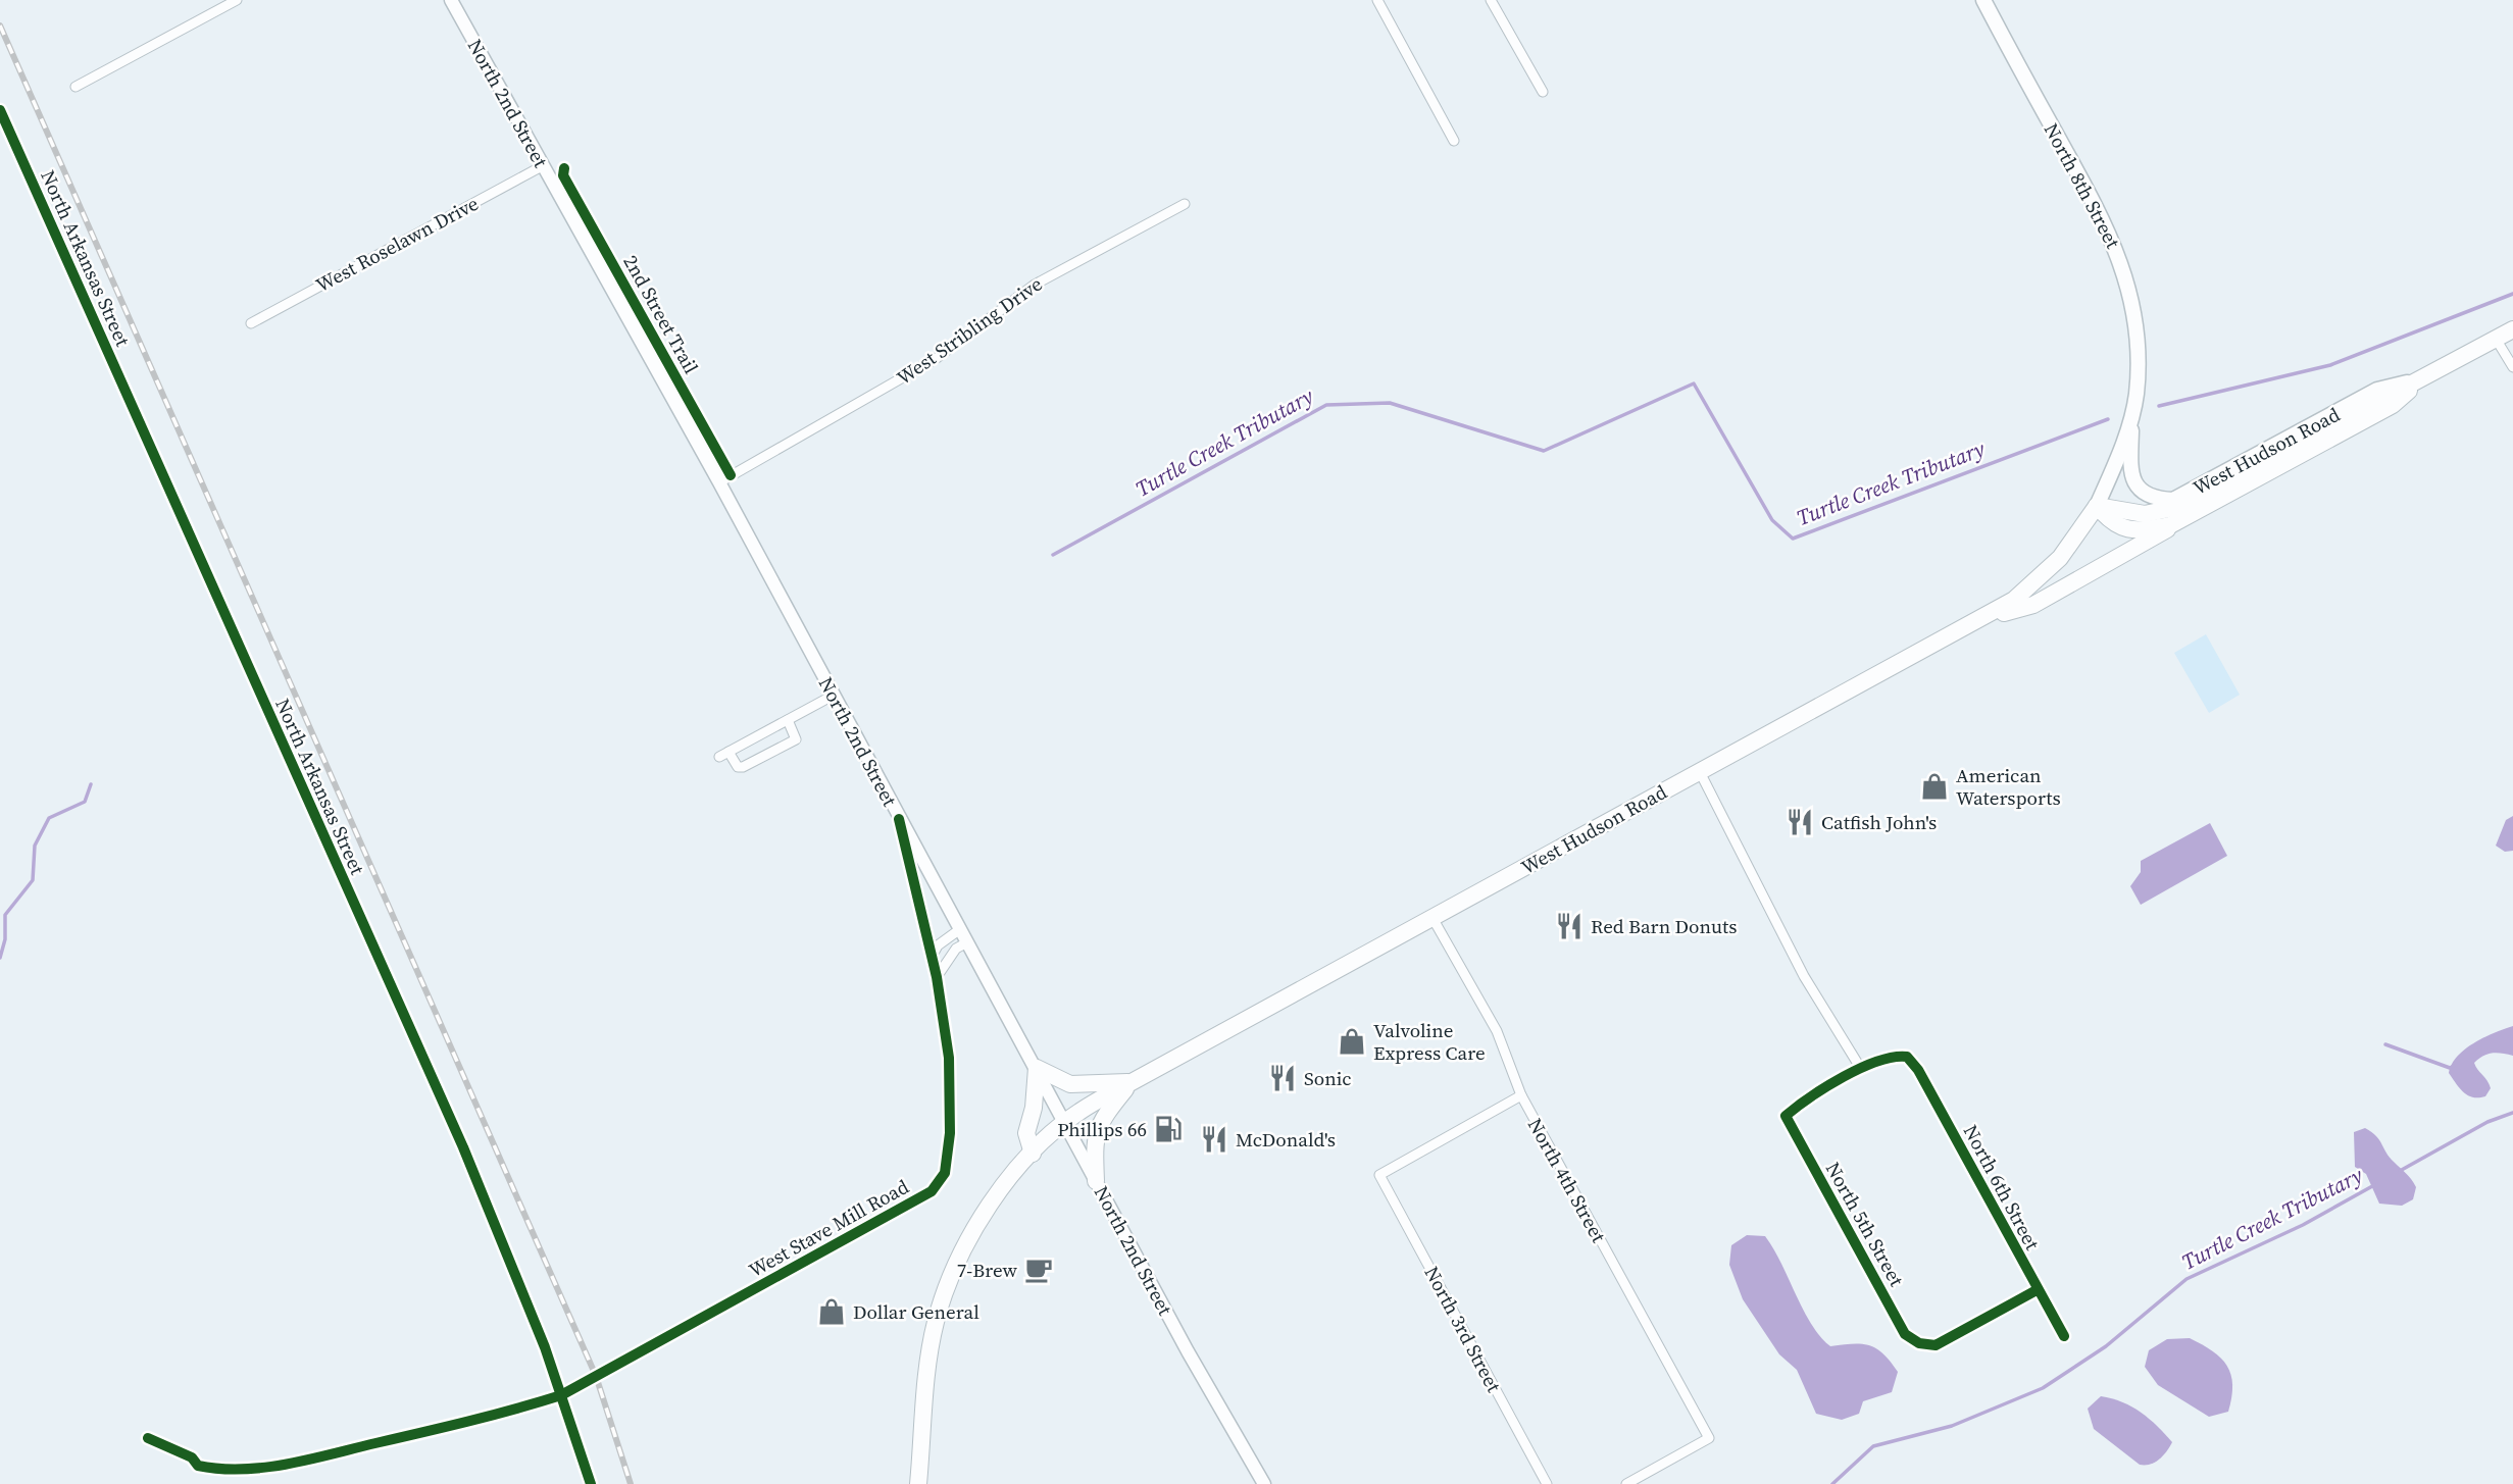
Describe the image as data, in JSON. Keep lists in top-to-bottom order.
{
  "streets": {
    "highway": ["West Hudson Road"],
    "main road": ["North 2nd Street", "North 8th Street"],
    "street": [
      "West Roselawn Drive",
      "North Arkansas Street",
      "West Stribling Drive",
      "North 4th Street",
      "North 6th Street",
      "North 5th Street",
      "West Stave Mill Road",
      "North 3rd Street"
    ],
    "cycle path": ["2nd Street Trail"]
  },
  "crossings": [
    ["North 2nd Street", "West Roselawn Drive"],
    ["North 2nd Street", "West Stribling Drive"],
    ["North 2nd Street", "West Hudson Road"],
    ["North 2nd Street", "West Stave Mill Road"],
    ["North 8th Street", "West Hudson Road"],
    ["North Arkansas Street", "West Stave Mill Road"],
    ["West Hudson Road", "North 4th Street"],
    ["North 4th Street", "North 3rd Street"],
    ["North 6th Street", "North 5th Street"]
  ],
  "water": ["Turtle Creek Tributary"],
  "places": {
    "shop": ["American Watersports", "Valvoline Express Care", "Dollar General"],
    "restaurant": [
      "Catfish John's",
      "Red Barn Donuts",
      "Sonic",
      "McDonald's"
    ],
    "fuel station": ["Phillips 66"],
    "cafe": ["7-Brew"]
  }
}
